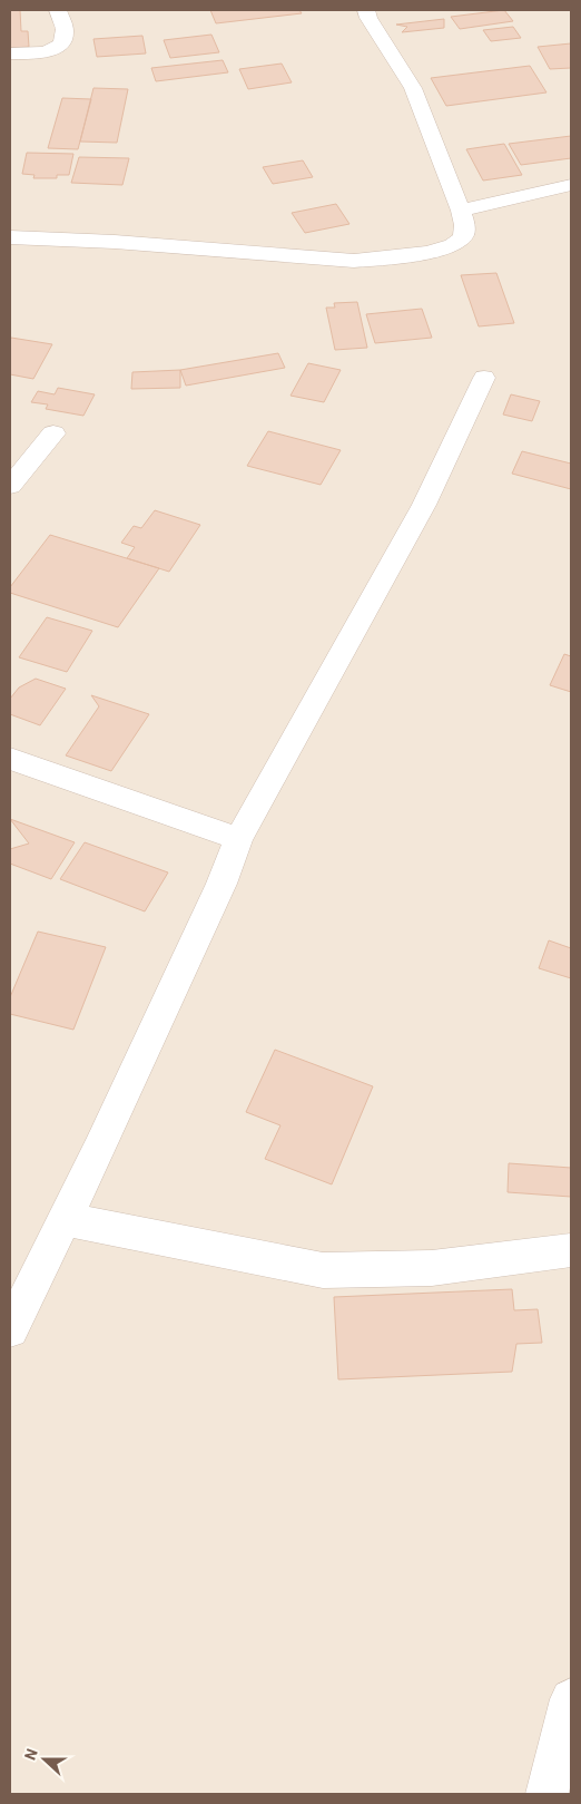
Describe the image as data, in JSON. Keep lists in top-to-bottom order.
{
  "north": "left"
}
